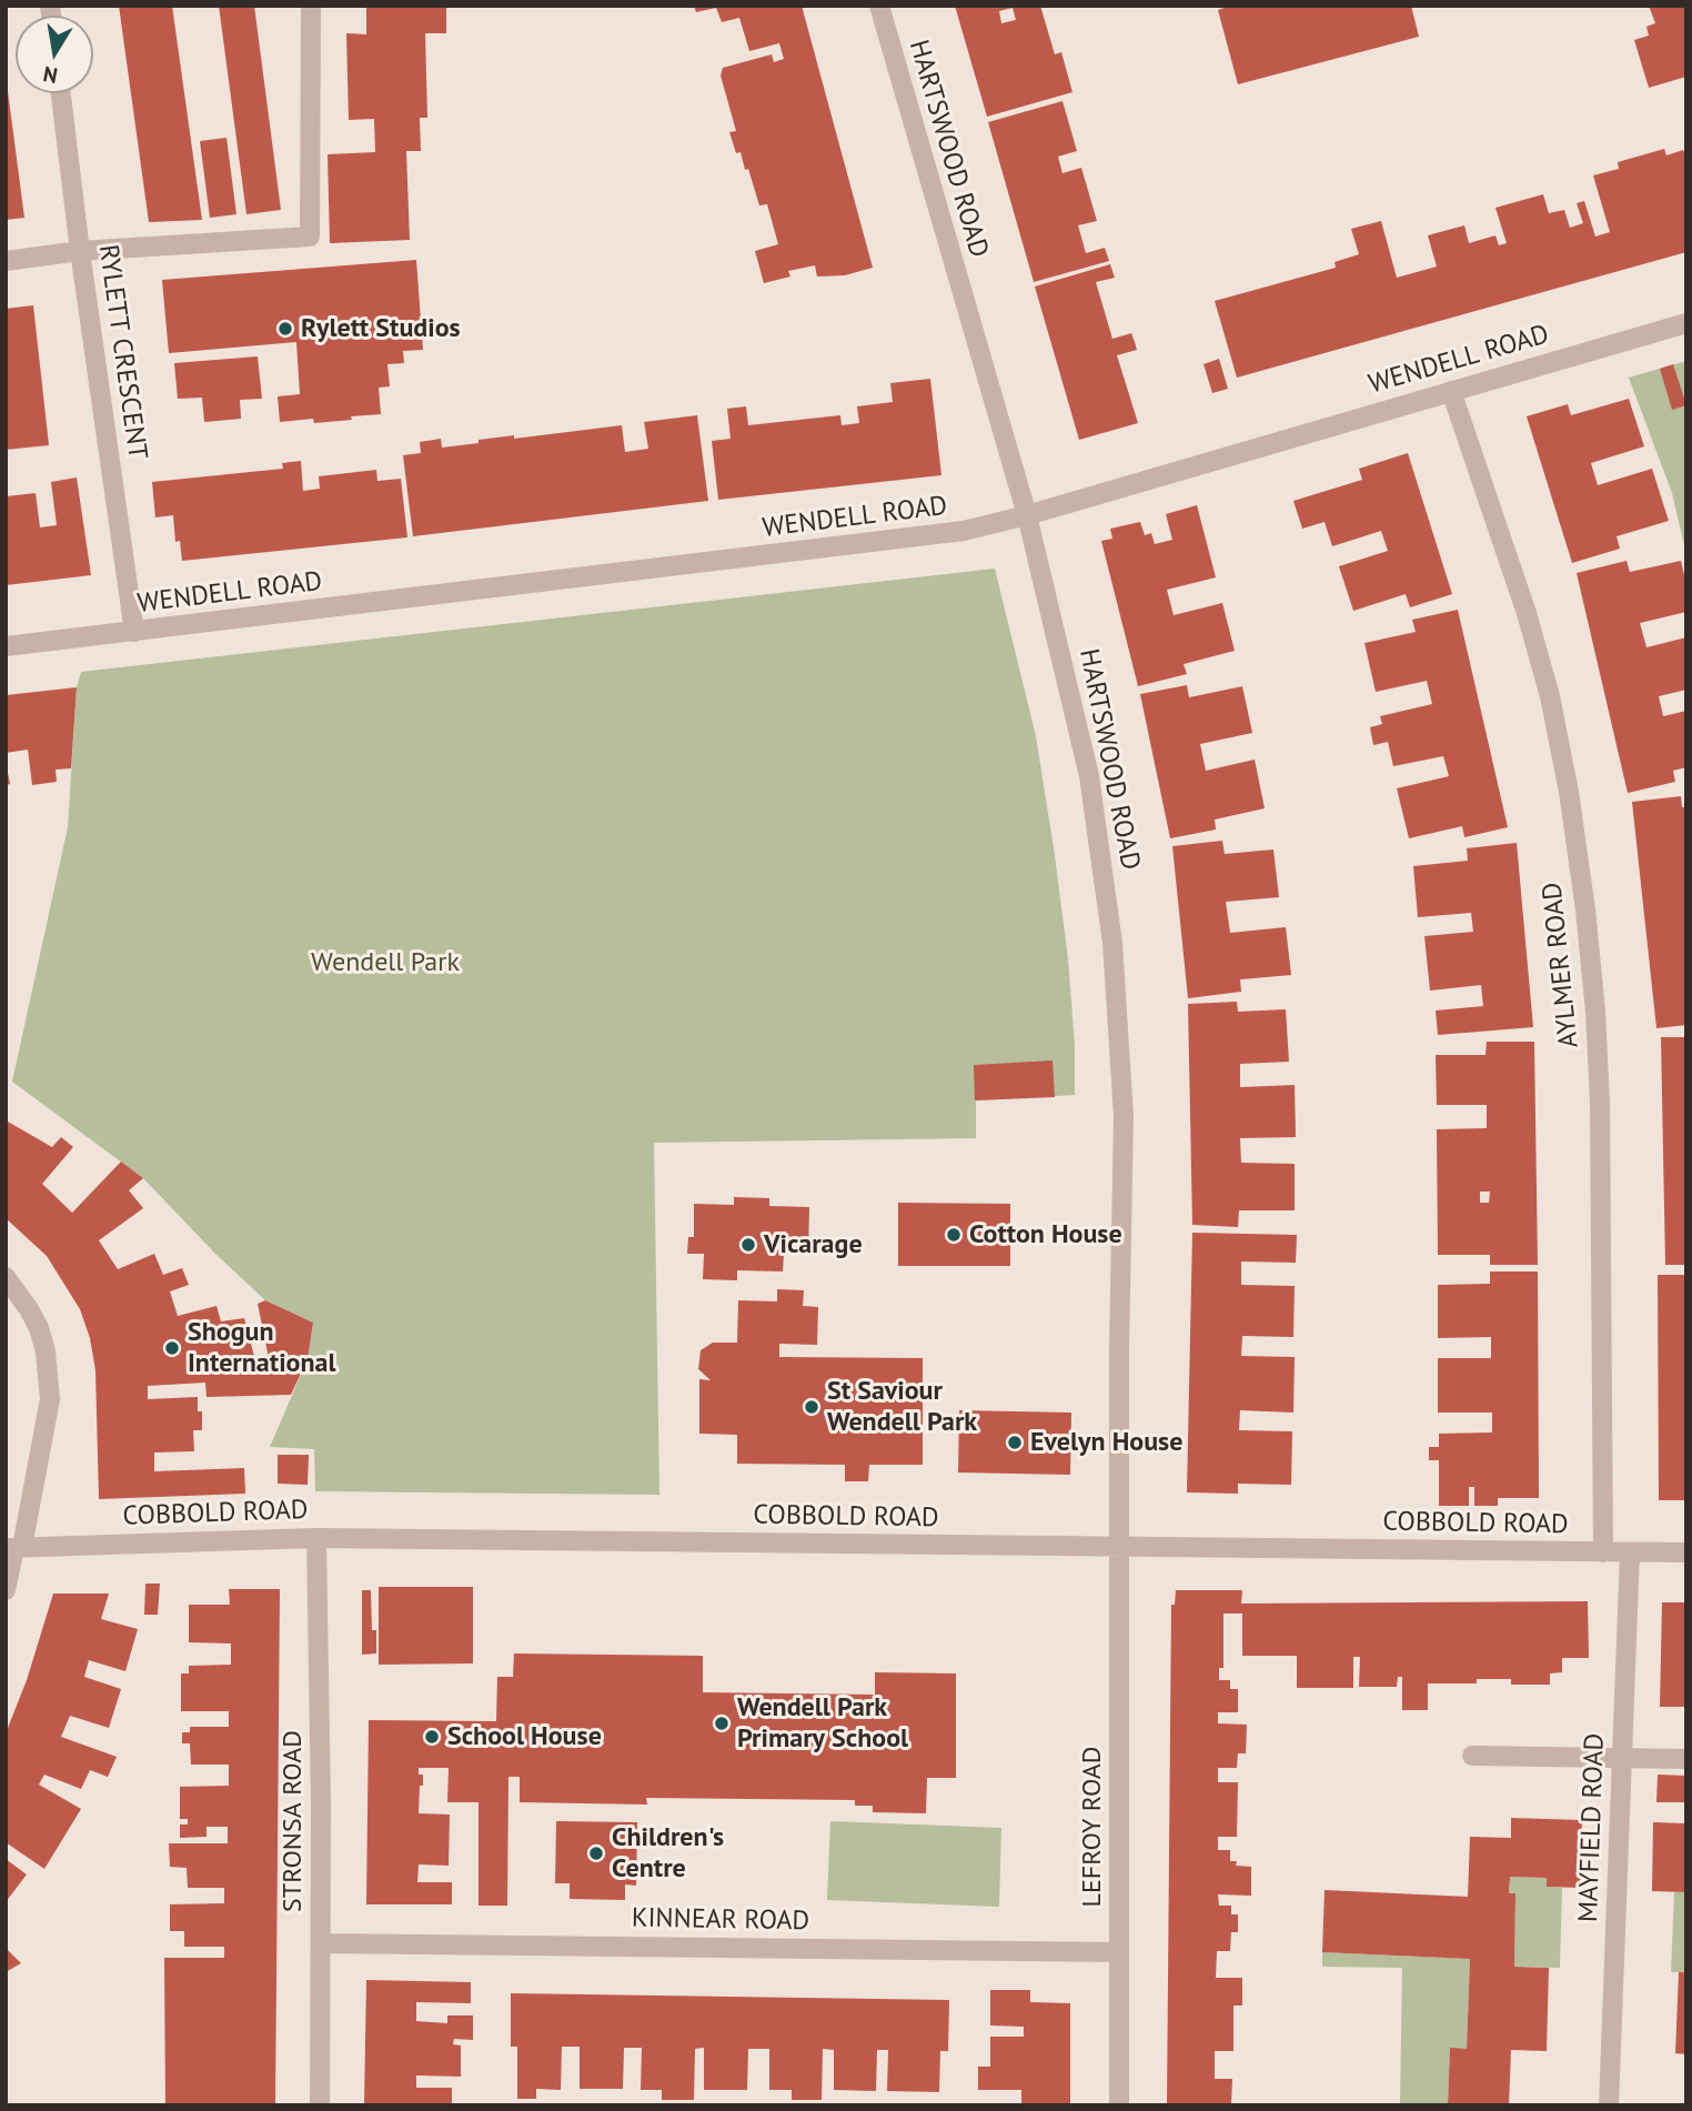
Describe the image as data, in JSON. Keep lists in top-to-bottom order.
{
  "streets": {
    "street": [
      "HARTSWOOD ROAD",
      "RYLETT CRESCENT",
      "WENDELL ROAD",
      "AYLMER ROAD",
      "COBBOLD ROAD",
      "STRONSA ROAD",
      "LEFROY ROAD",
      "MAYFIELD ROAD",
      "KINNEAR ROAD"
    ]
  },
  "crossings": [
    ["HARTSWOOD ROAD", "WENDELL ROAD"],
    ["HARTSWOOD ROAD", "COBBOLD ROAD"],
    ["HARTSWOOD ROAD", "LEFROY ROAD"],
    ["RYLETT CRESCENT", "WENDELL ROAD"],
    ["WENDELL ROAD", "AYLMER ROAD"],
    ["AYLMER ROAD", "COBBOLD ROAD"],
    ["COBBOLD ROAD", "STRONSA ROAD"],
    ["COBBOLD ROAD", "LEFROY ROAD"],
    ["COBBOLD ROAD", "MAYFIELD ROAD"],
    ["STRONSA ROAD", "KINNEAR ROAD"],
    ["LEFROY ROAD", "KINNEAR ROAD"]
  ],
  "parks": ["Wendell Park"],
  "places": [
    "Rylett Studios",
    "Cotton House",
    "Vicarage",
    "Shogun International",
    "St Saviour Wendell Park",
    "Evelyn House",
    "Wendell Park Primary School",
    "School House",
    "Children's Centre"
  ],
  "north": "bottom"
}
